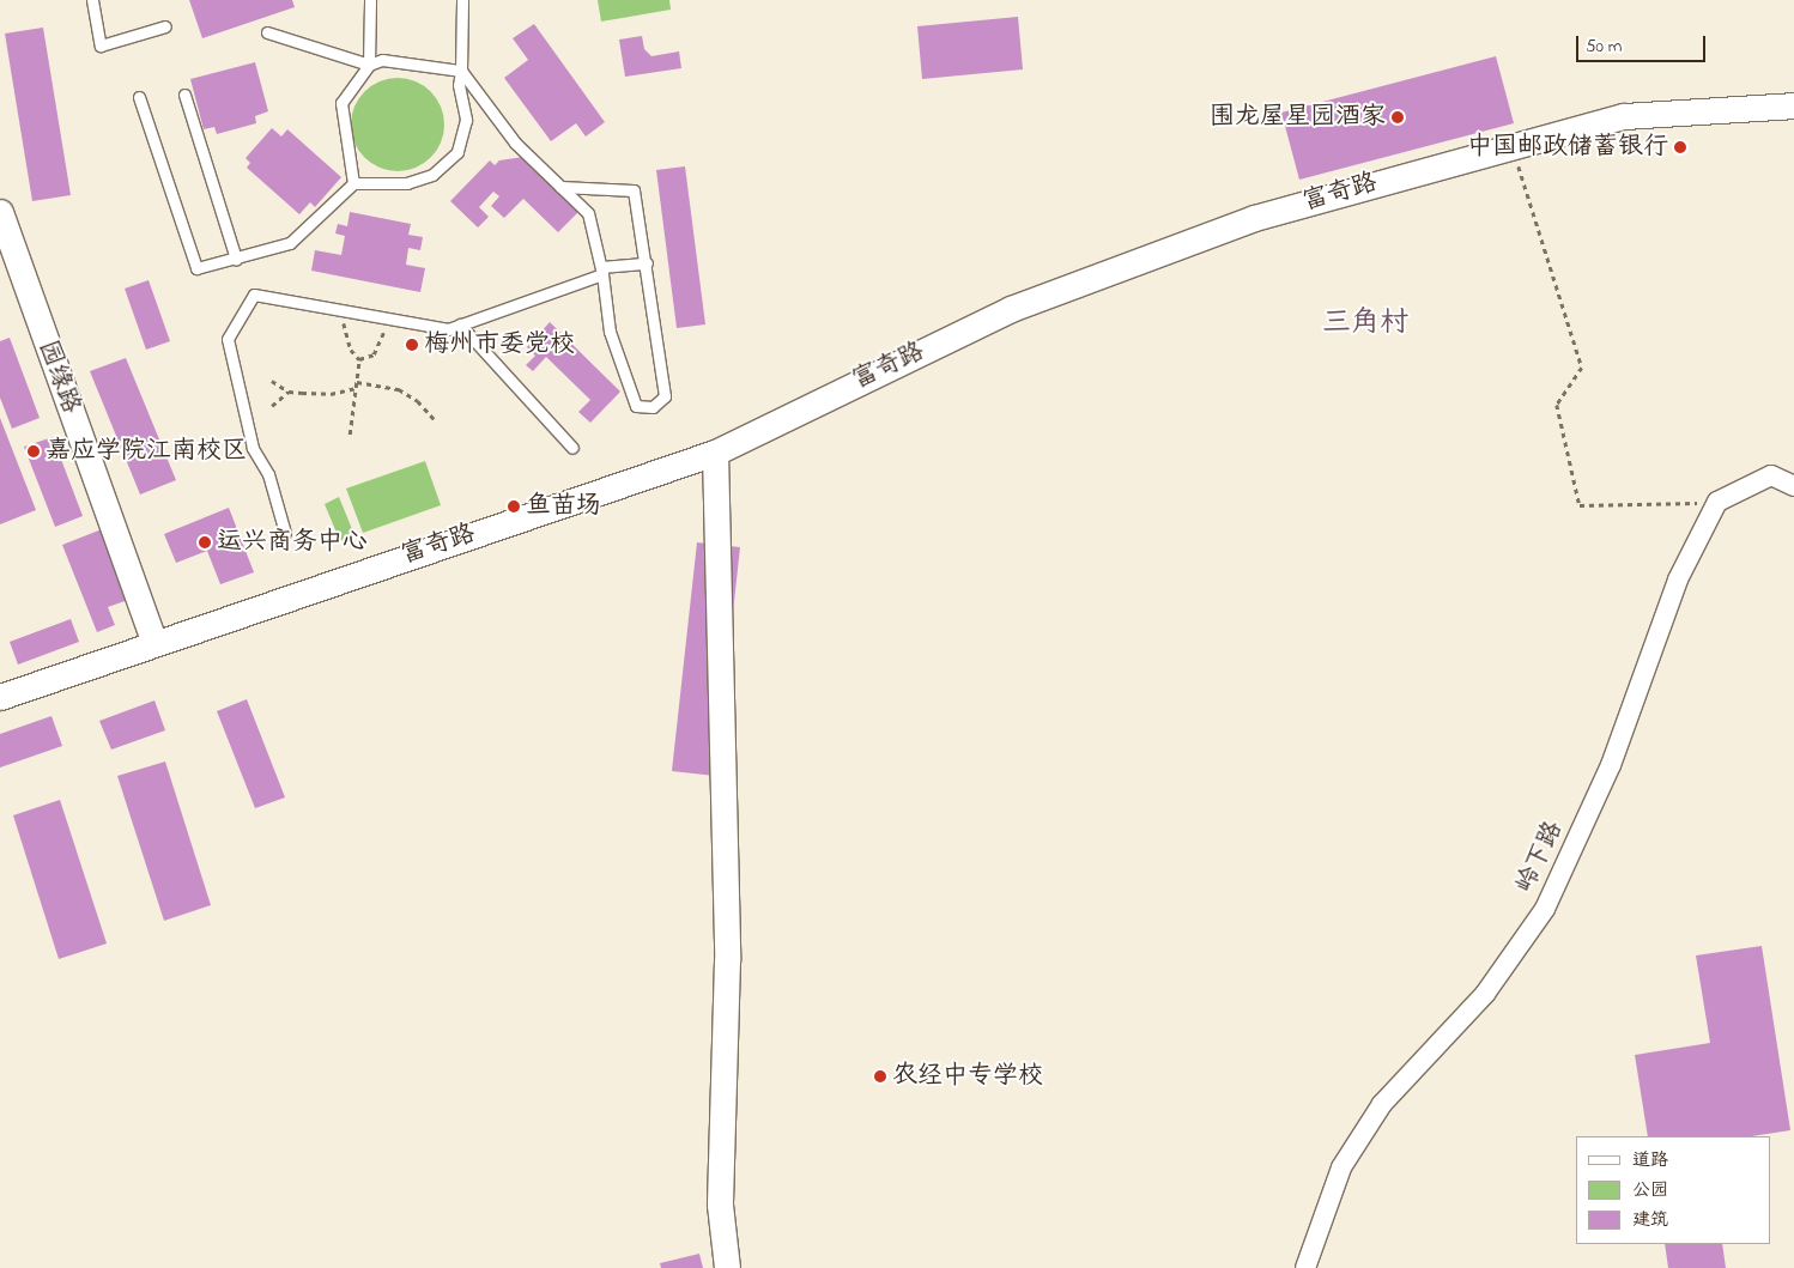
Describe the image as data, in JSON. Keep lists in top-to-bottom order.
{
  "streets": {
    "street": ["富奇路", "园缘路", "岭下路"]
  },
  "crossings": [
    ["富奇路", "园缘路"]
  ],
  "districts": ["三角村"],
  "places": [
    "围龙屋星园酒家",
    "中国邮政储蓄银行",
    "梅州市委党校",
    "嘉应学院江南校区",
    "鱼苗场",
    "运兴商务中心",
    "农经中专学校"
  ],
  "legend": ["道路", "公园", "建筑"],
  "scale_bar": "50 m"
}
